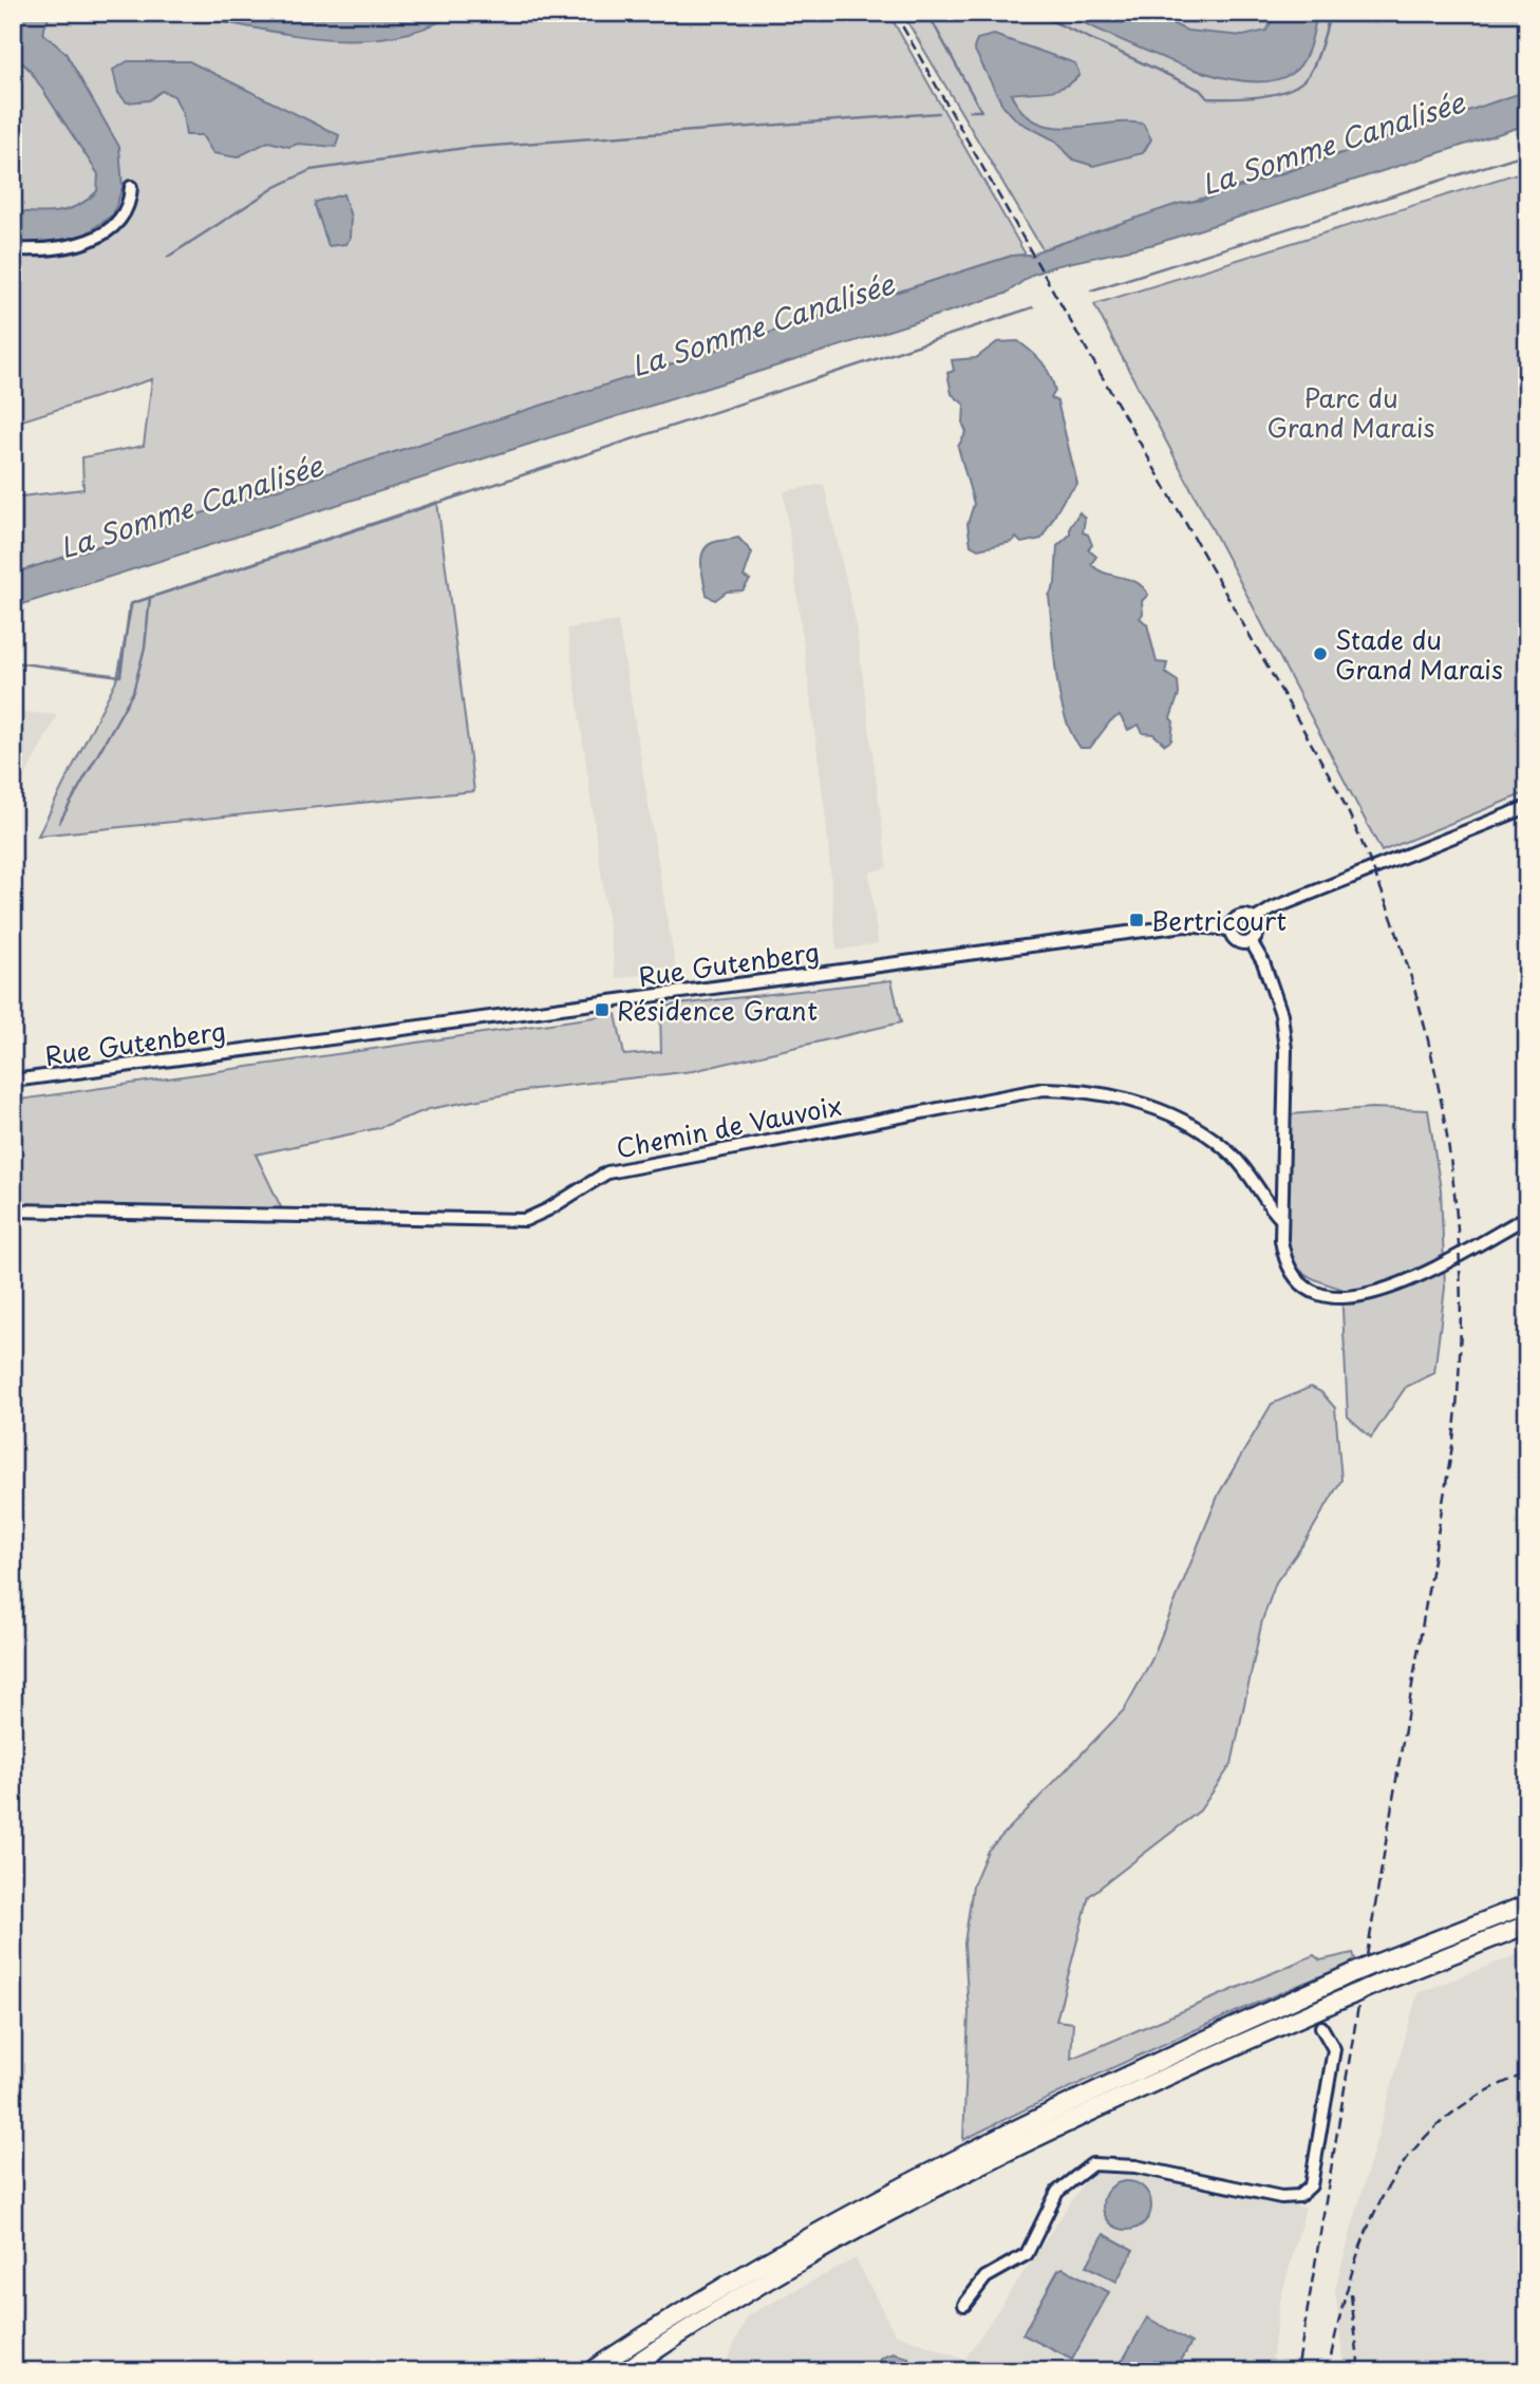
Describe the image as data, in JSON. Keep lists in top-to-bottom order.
{
  "streets": {
    "street": ["Rue Gutenberg", "Chemin de Vauvoix"]
  },
  "water": ["La Somme Canalisée"],
  "parks": ["Parc du Grand Marais"],
  "places": {
    "other": ["Stade du Grand Marais"],
    "transit": ["Bertricourt", "Résidence Grant"]
  }
}
